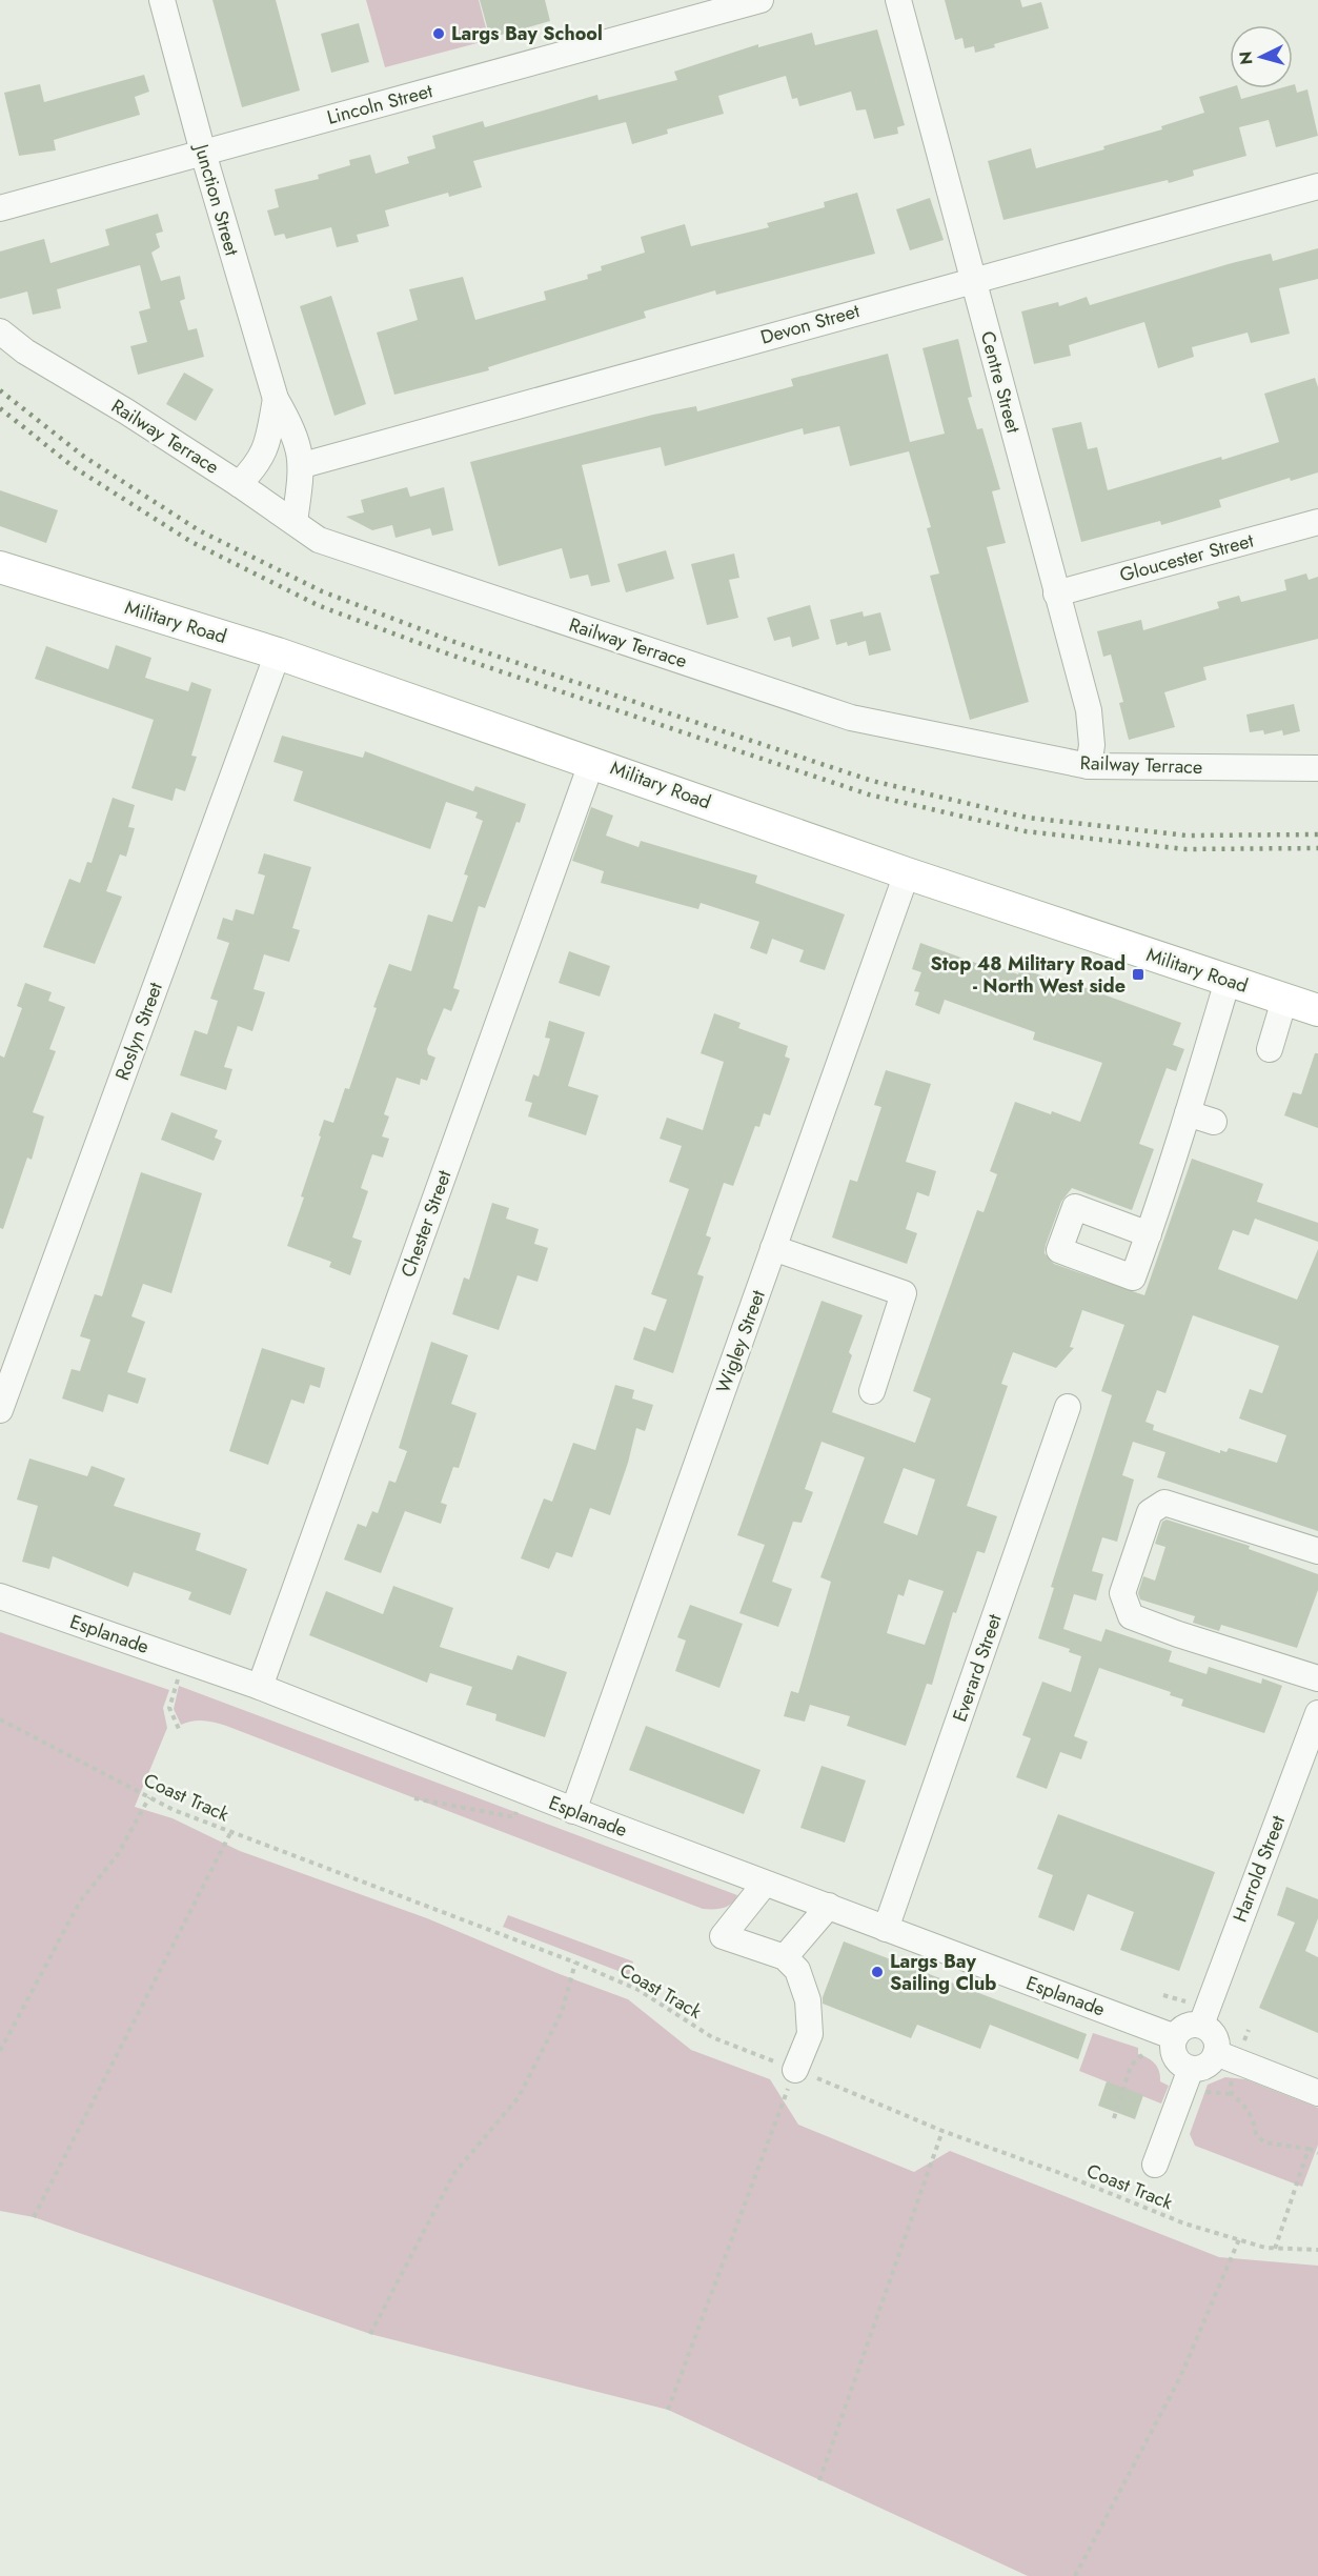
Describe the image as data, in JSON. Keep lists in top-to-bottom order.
{
  "streets": {
    "main road": ["Military Road"],
    "street": [
      "Lincoln Street",
      "Junction Street",
      "Devon Street",
      "Centre Street",
      "Railway Terrace",
      "Gloucester Street",
      "Roslyn Street",
      "Chester Street",
      "Wigley Street",
      "Esplanade",
      "Everard Street",
      "Harrold Street"
    ],
    "path": ["Coast Track"]
  },
  "crossings": [
    ["Lincoln Street", "Junction Street"],
    ["Junction Street", "Devon Street"],
    ["Junction Street", "Railway Terrace"],
    ["Devon Street", "Centre Street"],
    ["Centre Street", "Railway Terrace"],
    ["Centre Street", "Gloucester Street"],
    ["Military Road", "Roslyn Street"],
    ["Military Road", "Chester Street"],
    ["Military Road", "Wigley Street"],
    ["Chester Street", "Esplanade"],
    ["Wigley Street", "Esplanade"],
    ["Esplanade", "Everard Street"]
  ],
  "places": {
    "other": ["Largs Bay School", "Largs Bay Sailing Club"],
    "transit": ["Stop 48 Military Road - North West side"]
  },
  "north": "left"
}
